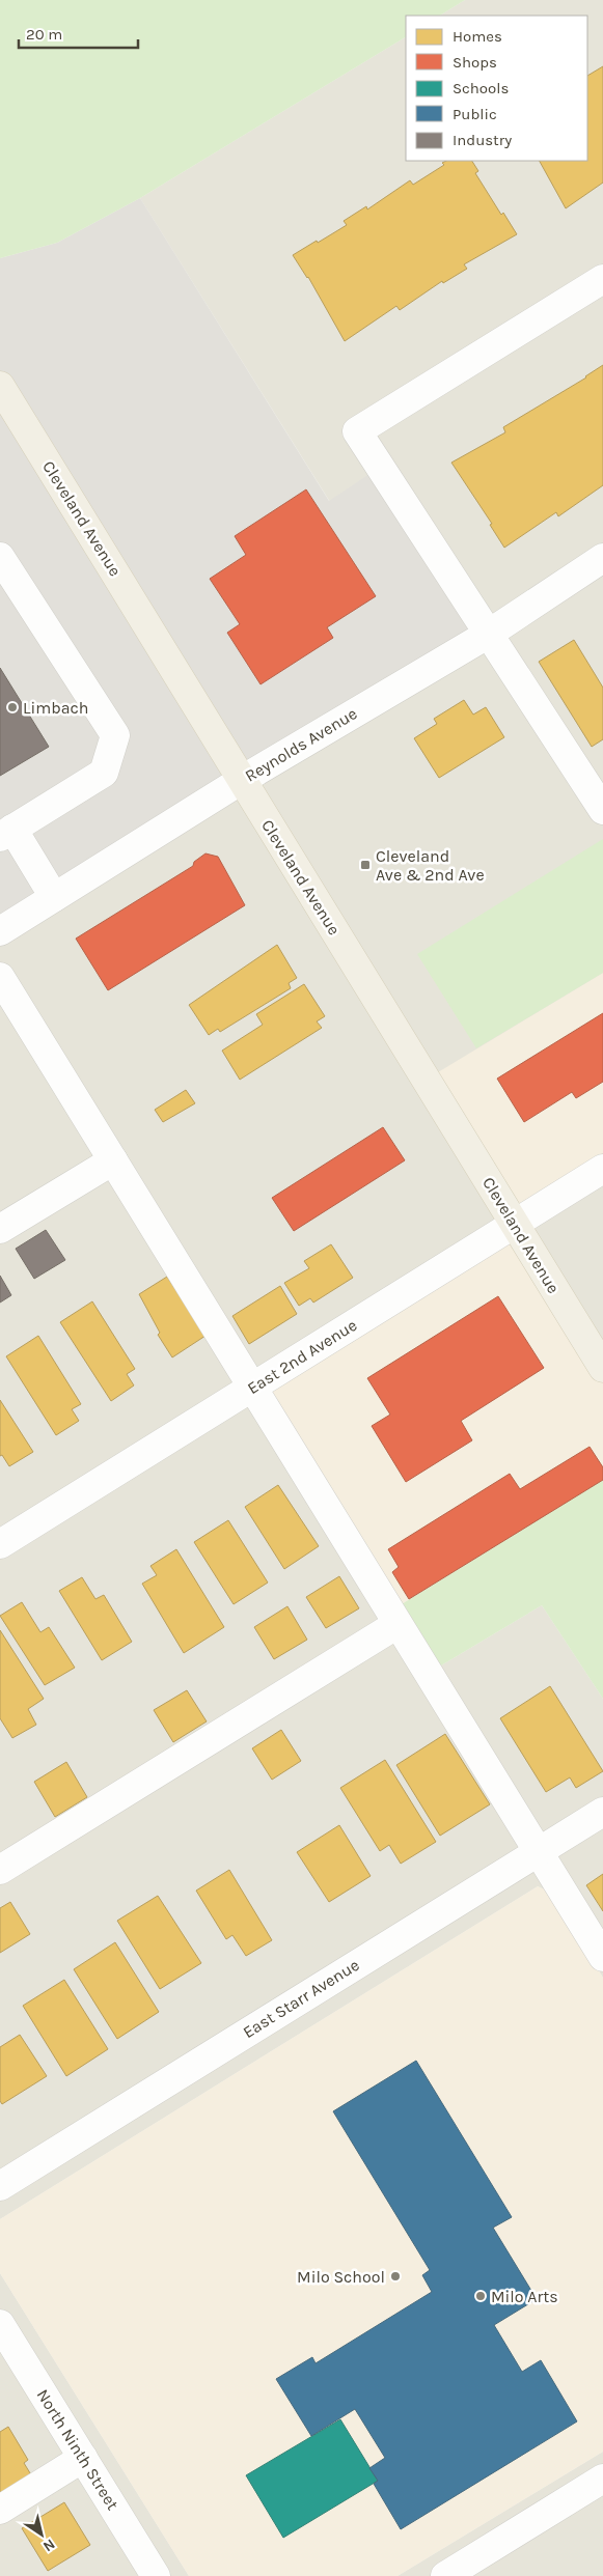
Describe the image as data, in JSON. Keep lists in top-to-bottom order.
{
  "streets": {
    "main road": ["Cleveland Avenue"],
    "street": [
      "Reynolds Avenue",
      "East 2nd Avenue",
      "East Starr Avenue",
      "North Ninth Street"
    ]
  },
  "crossings": [
    ["Cleveland Avenue", "Reynolds Avenue"],
    ["Cleveland Avenue", "East 2nd Avenue"]
  ],
  "places": {
    "other": ["Limbach", "Milo School", "Milo Arts"],
    "transit": ["Cleveland Ave & 2nd Ave"]
  },
  "legend": [
    "Homes",
    "Shops",
    "Schools",
    "Public",
    "Industry"
  ],
  "scale_bar": "20 m",
  "north": "bottom right"
}
